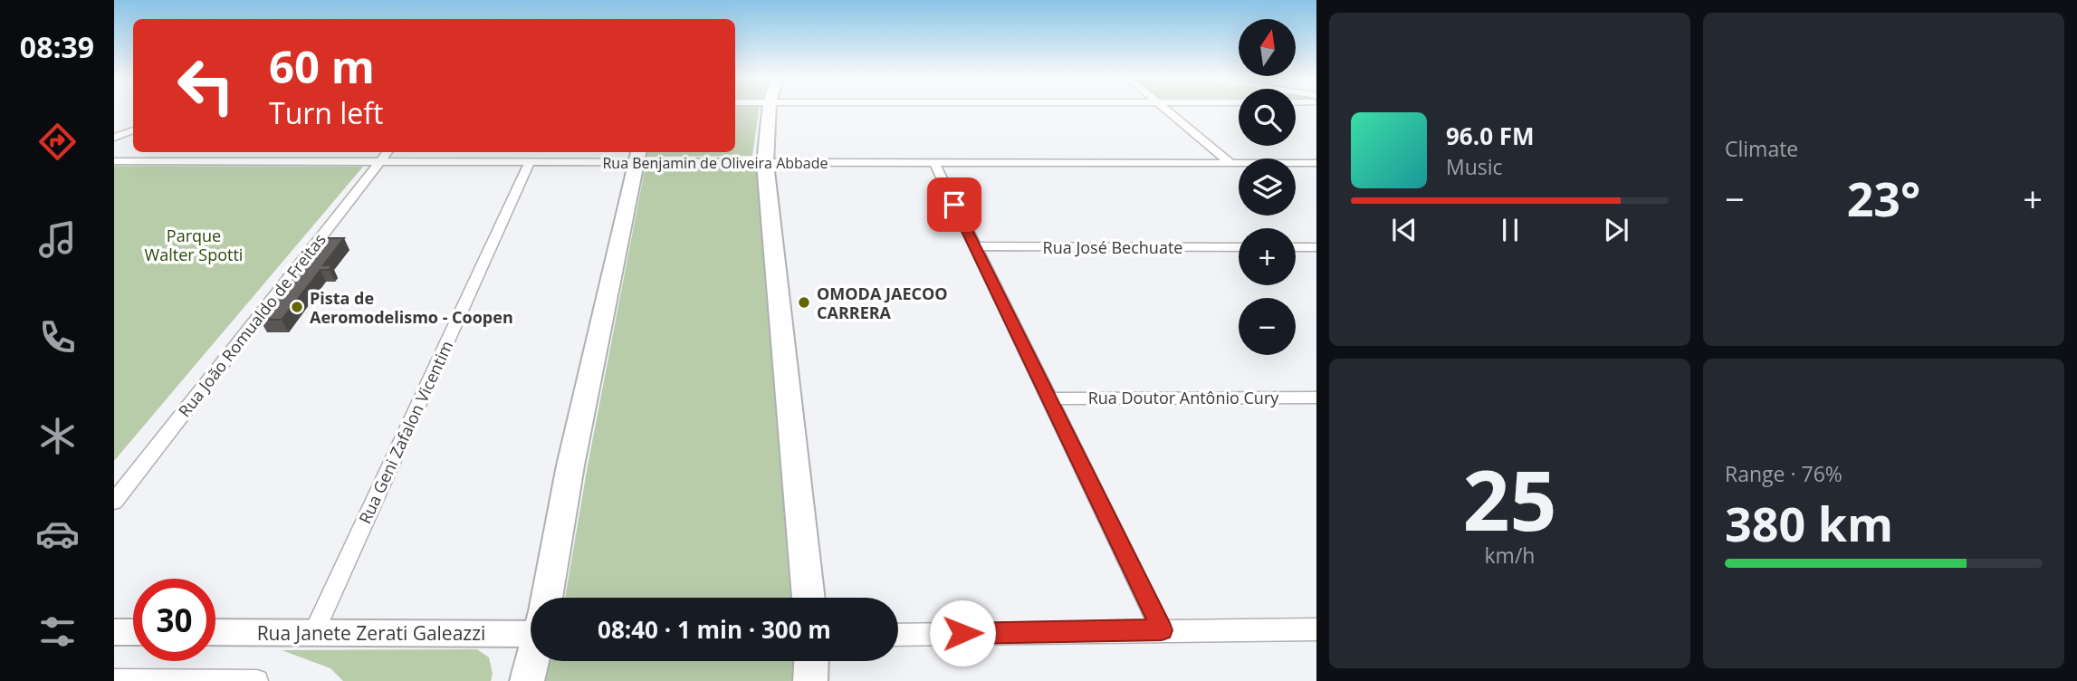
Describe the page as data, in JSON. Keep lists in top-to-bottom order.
{
  "streets": {
    "street": [
      "Rua Benjamin de Oliveira Abbade",
      "Rua José Bechuate",
      "Rua João Romualdo de Freitas",
      "Rua Doutor Antônio Cury",
      "Rua Geni Zafalon Vicentim",
      "Rua Janete Zerati Galeazzi"
    ]
  },
  "crossings": [
    ["Rua Benjamin de Oliveira Abbade", "Rua João Romualdo de Freitas"],
    ["Rua Benjamin de Oliveira Abbade", "Rua Geni Zafalon Vicentim"],
    ["Rua Geni Zafalon Vicentim", "Rua Janete Zerati Galeazzi"]
  ],
  "parks": ["Parque Walter Spotti"],
  "places": ["OMODA JAECOO CARRERA", "Pista de Aeromodelismo - Coopen"],
  "north": "top",
  "page": {
    "tabs": "08:39",
    "tile": [
      "Climate",
      ["25", "km/h"],
      ["Range · 76%", "380 km"]
    ],
    "map_buttons": ["+", "−"],
    "turn": ["60 m", "Turn left"],
    "song": ["96.0 FM", "Music"],
    "heat": ["−", "23°", "+"],
    "limit": "30",
    "trip": "08:40 · 1 min · 300 m"
  }
}
